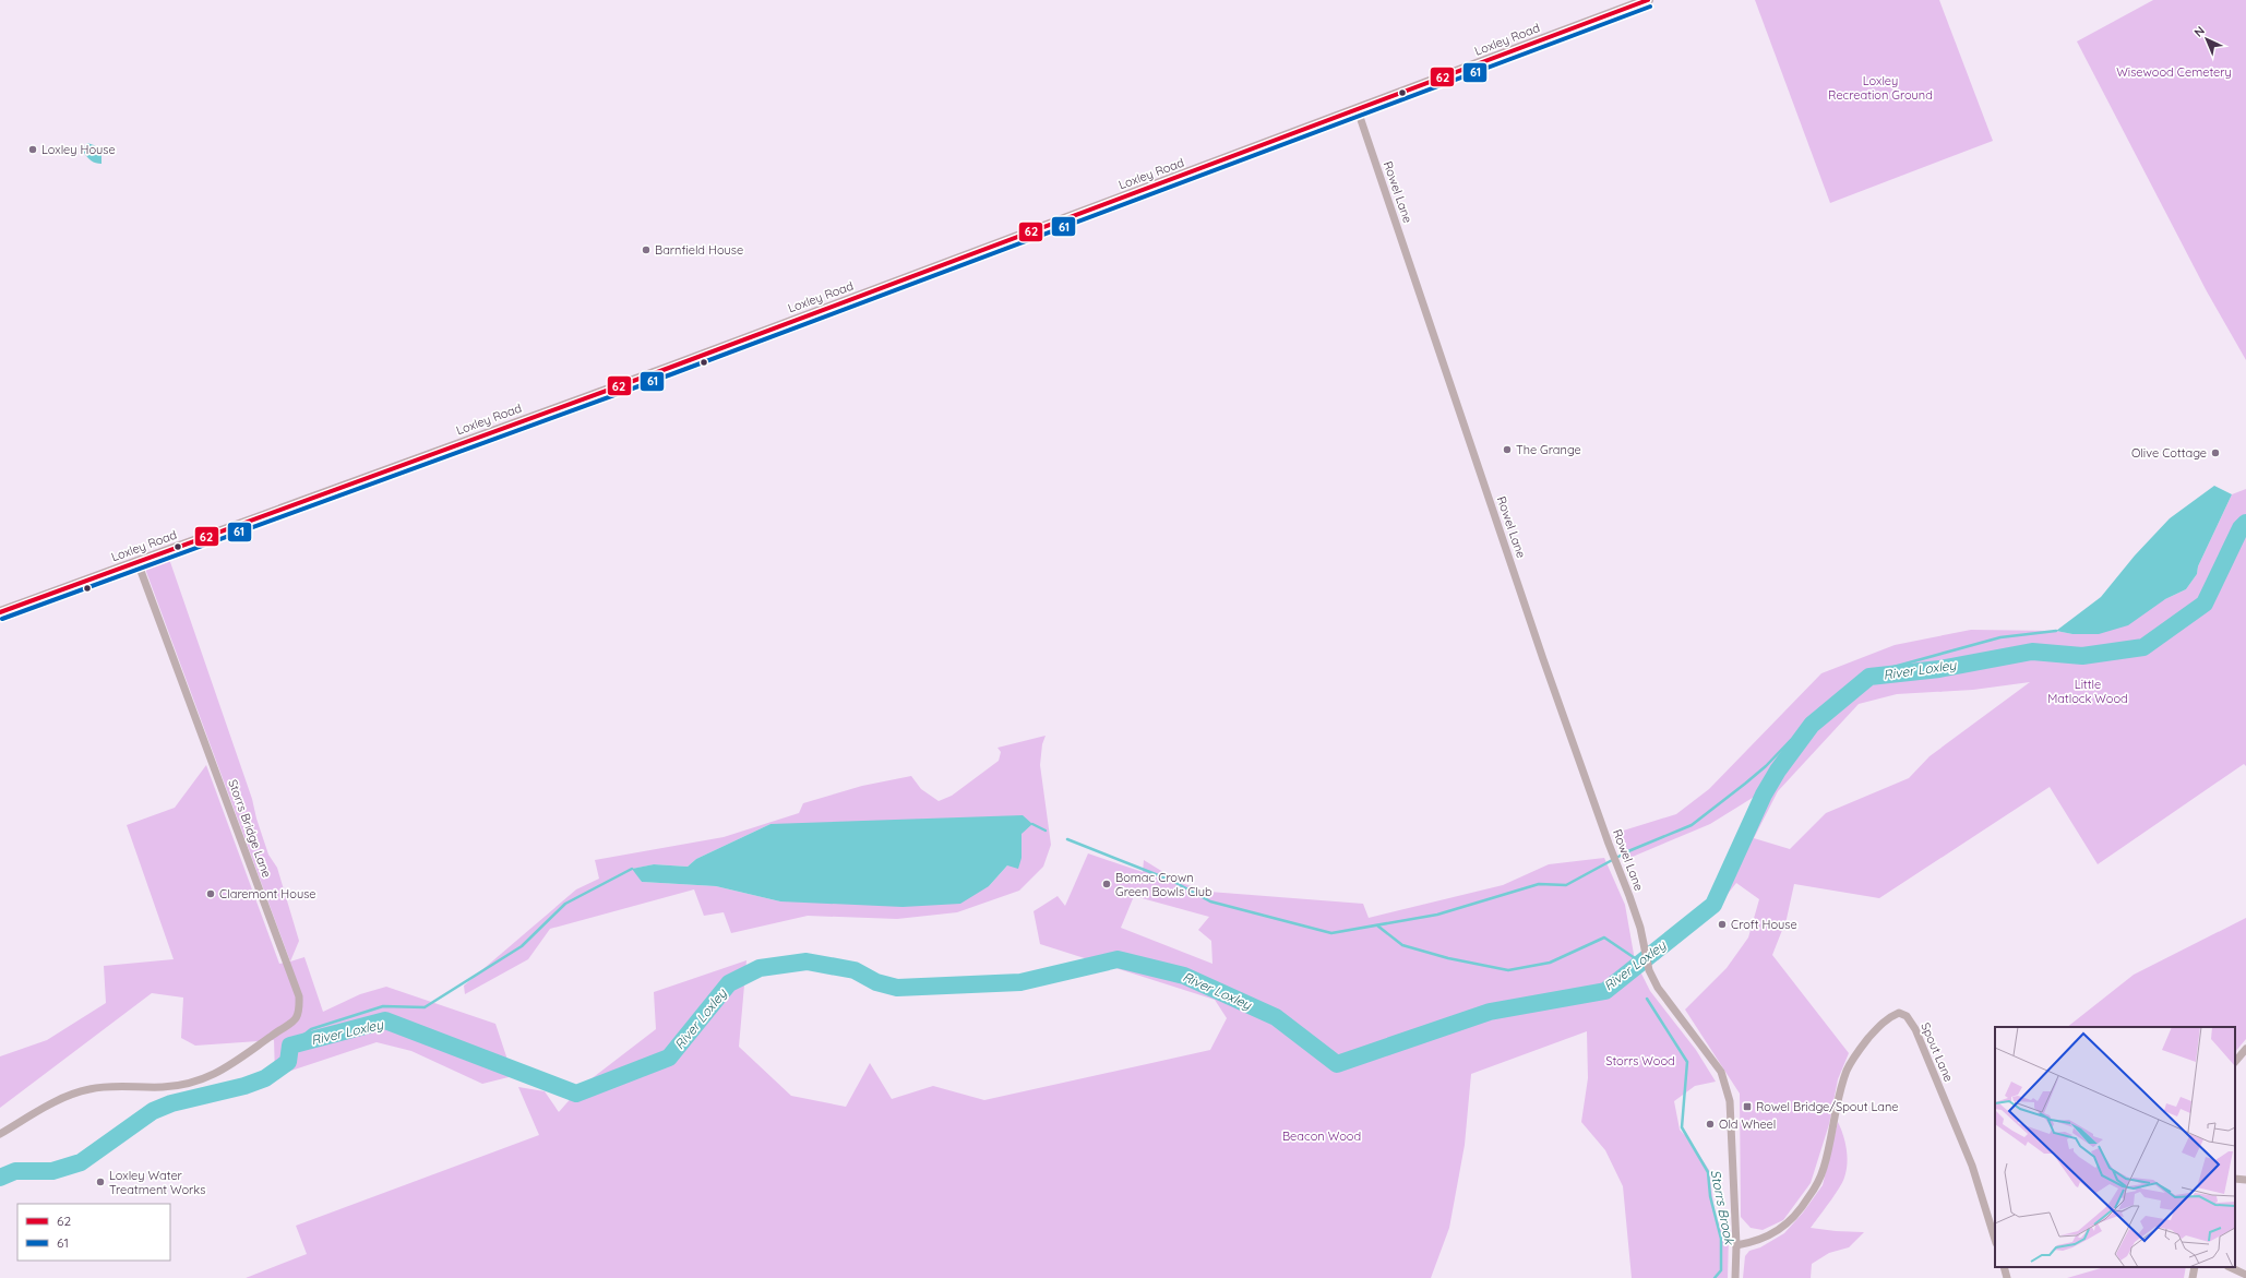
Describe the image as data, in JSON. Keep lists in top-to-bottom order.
{
  "streets": {
    "main road": ["Loxley Road"],
    "street": ["Rowel Lane", "Storrs Bridge Lane", "Spout Lane"]
  },
  "crossings": [
    ["Loxley Road", "Rowel Lane"],
    ["Loxley Road", "Storrs Bridge Lane"],
    ["Rowel Lane", "Spout Lane"]
  ],
  "water": ["River Loxley", "Storrs Brook"],
  "parks": [
    "Wisewood Cemetery",
    "Loxley Recreation Ground",
    "Little Matlock Wood",
    "Storrs Wood",
    "Beacon Wood"
  ],
  "places": {
    "other": [
      "Loxley House",
      "Barnfield House",
      "The Grange",
      "Olive Cottage",
      "Bomac Crown Green Bowls Club",
      "Claremont House",
      "Croft House",
      "Old Wheel",
      "Loxley Water Treatment Works"
    ],
    "transit": ["Rowel Bridge/Spout Lane"]
  },
  "lines": ["transit line 62", "transit line 61"],
  "legend": ["62", "61"],
  "north": "top left"
}
